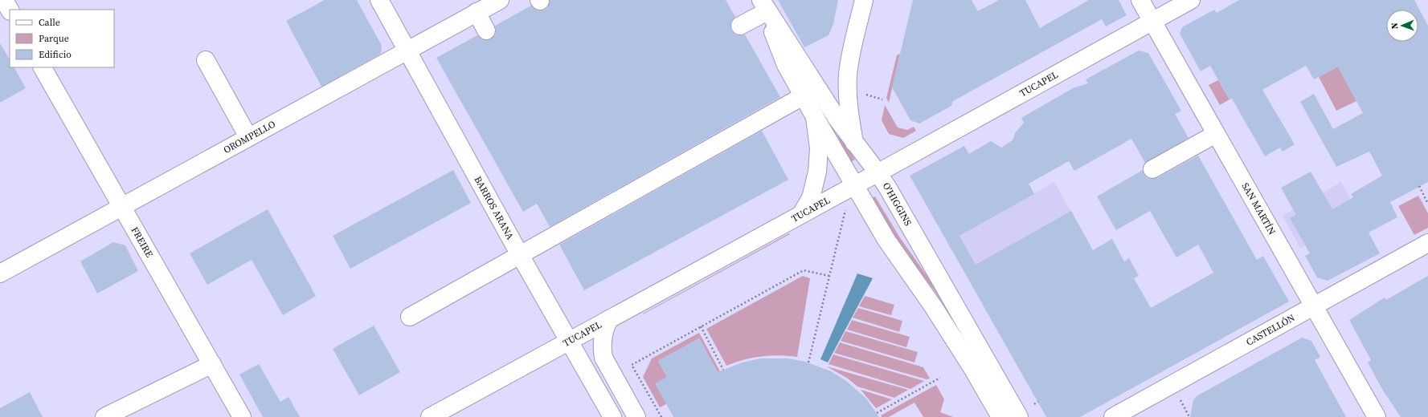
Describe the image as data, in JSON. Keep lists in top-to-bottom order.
{
  "streets": {
    "main road": [
      "TUCAPEL",
      "OROMPELLO",
      "O'HIGGINS",
      "BARROS ARANA",
      "SAN MARTÍN",
      "FREIRE",
      "CASTELLÓN"
    ]
  },
  "crossings": [
    ["TUCAPEL", "O'HIGGINS"],
    ["TUCAPEL", "BARROS ARANA"],
    ["TUCAPEL", "SAN MARTÍN"],
    ["OROMPELLO", "BARROS ARANA"],
    ["OROMPELLO", "FREIRE"],
    ["SAN MARTÍN", "CASTELLÓN"]
  ],
  "legend": ["Calle", "Parque", "Edificio"],
  "north": "left"
}
